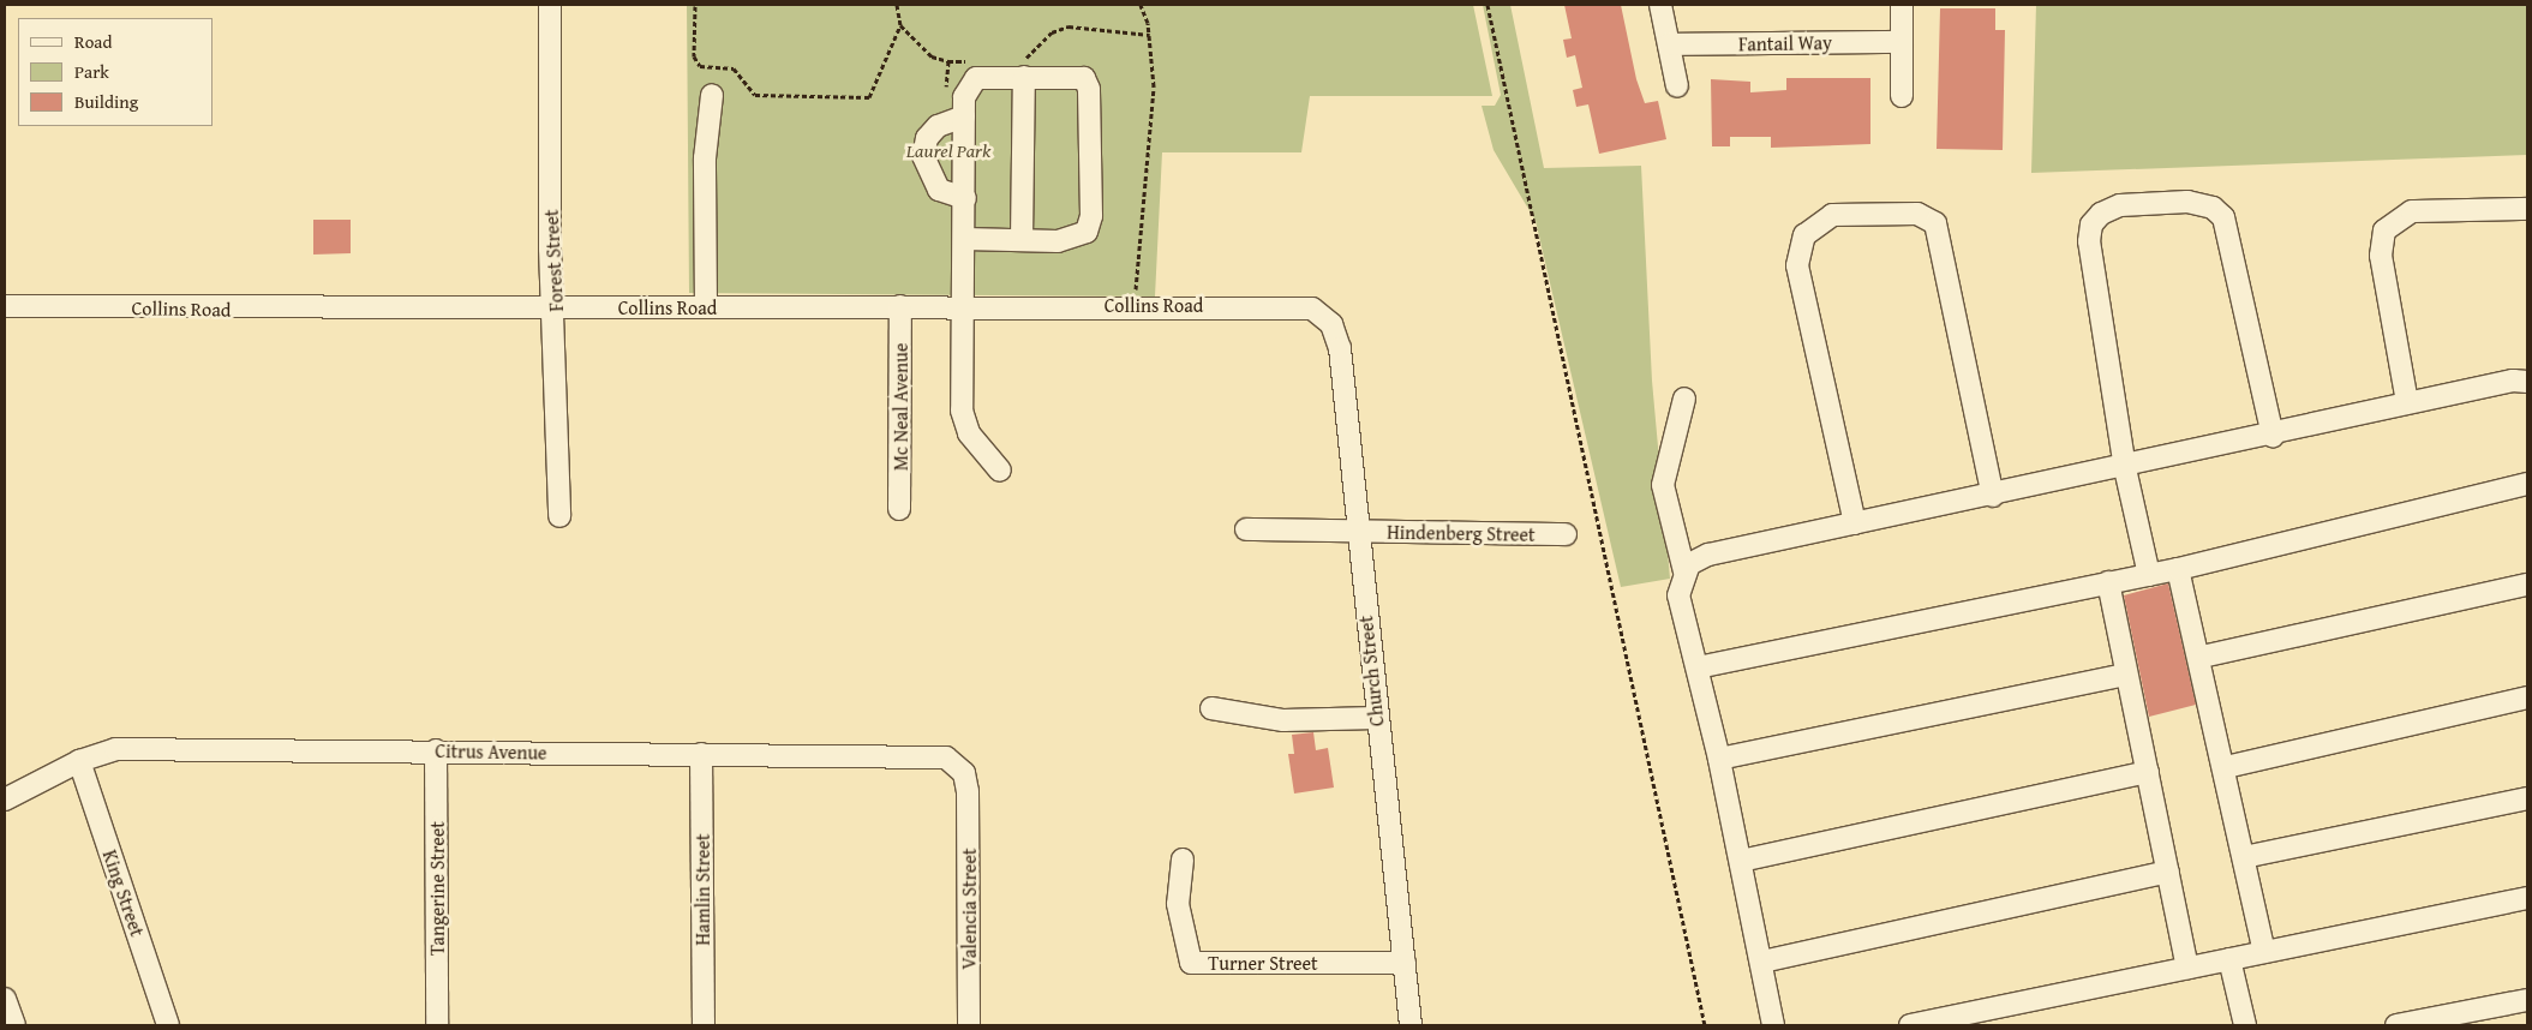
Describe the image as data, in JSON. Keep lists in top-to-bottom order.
{
  "streets": {
    "street": [
      "Fantail Way",
      "Forest Street",
      "Collins Road",
      "Mc Neal Avenue",
      "Hindenberg Street",
      "Church Street",
      "Citrus Avenue",
      "Tangerine Street",
      "Hamlin Street",
      "King Street",
      "Valencia Street",
      "Turner Street"
    ]
  },
  "crossings": [
    ["Forest Street", "Collins Road"],
    ["Collins Road", "Mc Neal Avenue"],
    ["Collins Road", "Church Street"],
    ["Hindenberg Street", "Church Street"],
    ["Church Street", "Turner Street"],
    ["Citrus Avenue", "Tangerine Street"],
    ["Citrus Avenue", "Hamlin Street"],
    ["Citrus Avenue", "King Street"],
    ["Citrus Avenue", "Valencia Street"]
  ],
  "parks": ["Laurel Park"],
  "legend": ["Road", "Park", "Building"]
}
